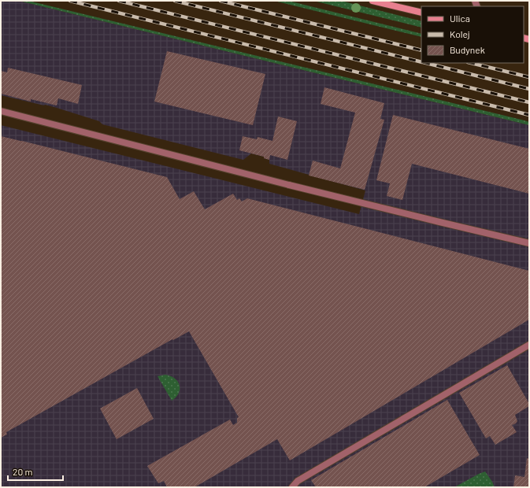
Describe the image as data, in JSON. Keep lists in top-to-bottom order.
{
  "legend": ["Ulica", "Kolej", "Budynek"],
  "scale_bar": "20 m"
}
